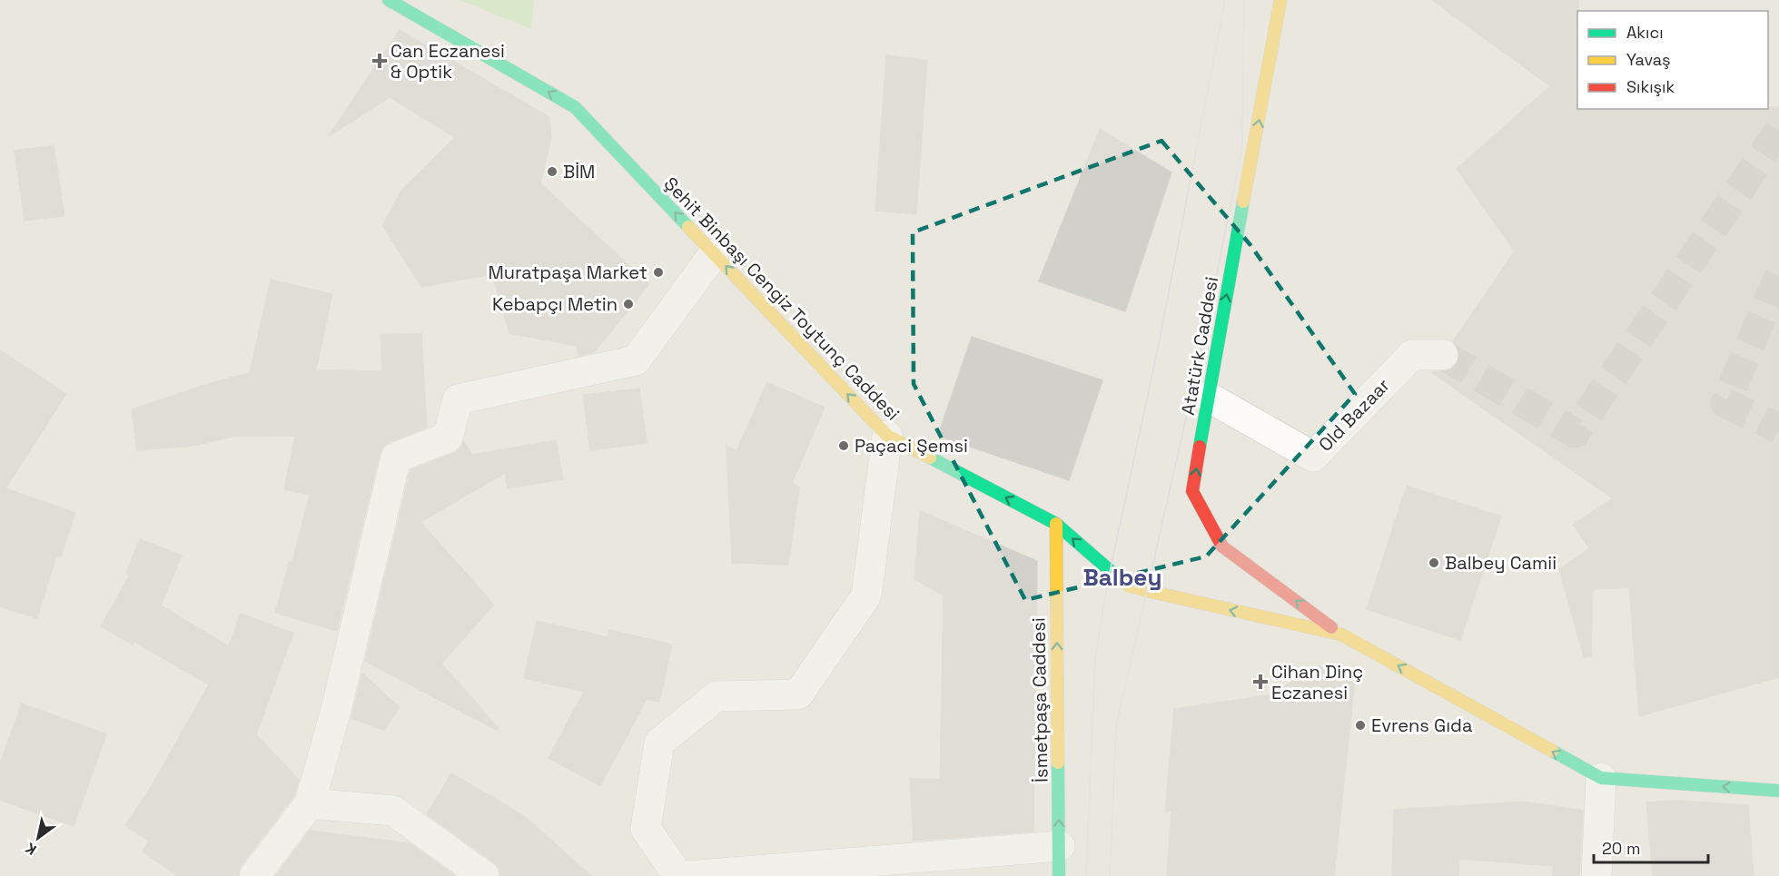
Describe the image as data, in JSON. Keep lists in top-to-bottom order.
{
  "streets": {
    "main road": ["Şehit Binbaşı Cengiz Toytunç Caddesi", "Atatürk Caddesi", "İsmetpaşa Caddesi"],
    "street": ["Old Bazaar"]
  },
  "crossings": [
    ["Şehit Binbaşı Cengiz Toytunç Caddesi", "Atatürk Caddesi"],
    ["Şehit Binbaşı Cengiz Toytunç Caddesi", "İsmetpaşa Caddesi"],
    ["Atatürk Caddesi", "Old Bazaar"]
  ],
  "one_way": ["Şehit Binbaşı Cengiz Toytunç Caddesi", "Atatürk Caddesi", "İsmetpaşa Caddesi"],
  "districts": ["Balbey"],
  "places": {
    "health": ["Can Eczanesi & Optik", "Cihan Dinç Eczanesi"],
    "other": [
      "BİM",
      "Muratpaşa Market",
      "Kebapçı Metin",
      "Paçaci Şemsi",
      "Balbey Camii",
      "Evrens Gıda"
    ]
  },
  "legend": ["Akıcı", "Yavaş", "Sıkışık"],
  "scale_bar": "20 m",
  "north": "bottom left"
}
